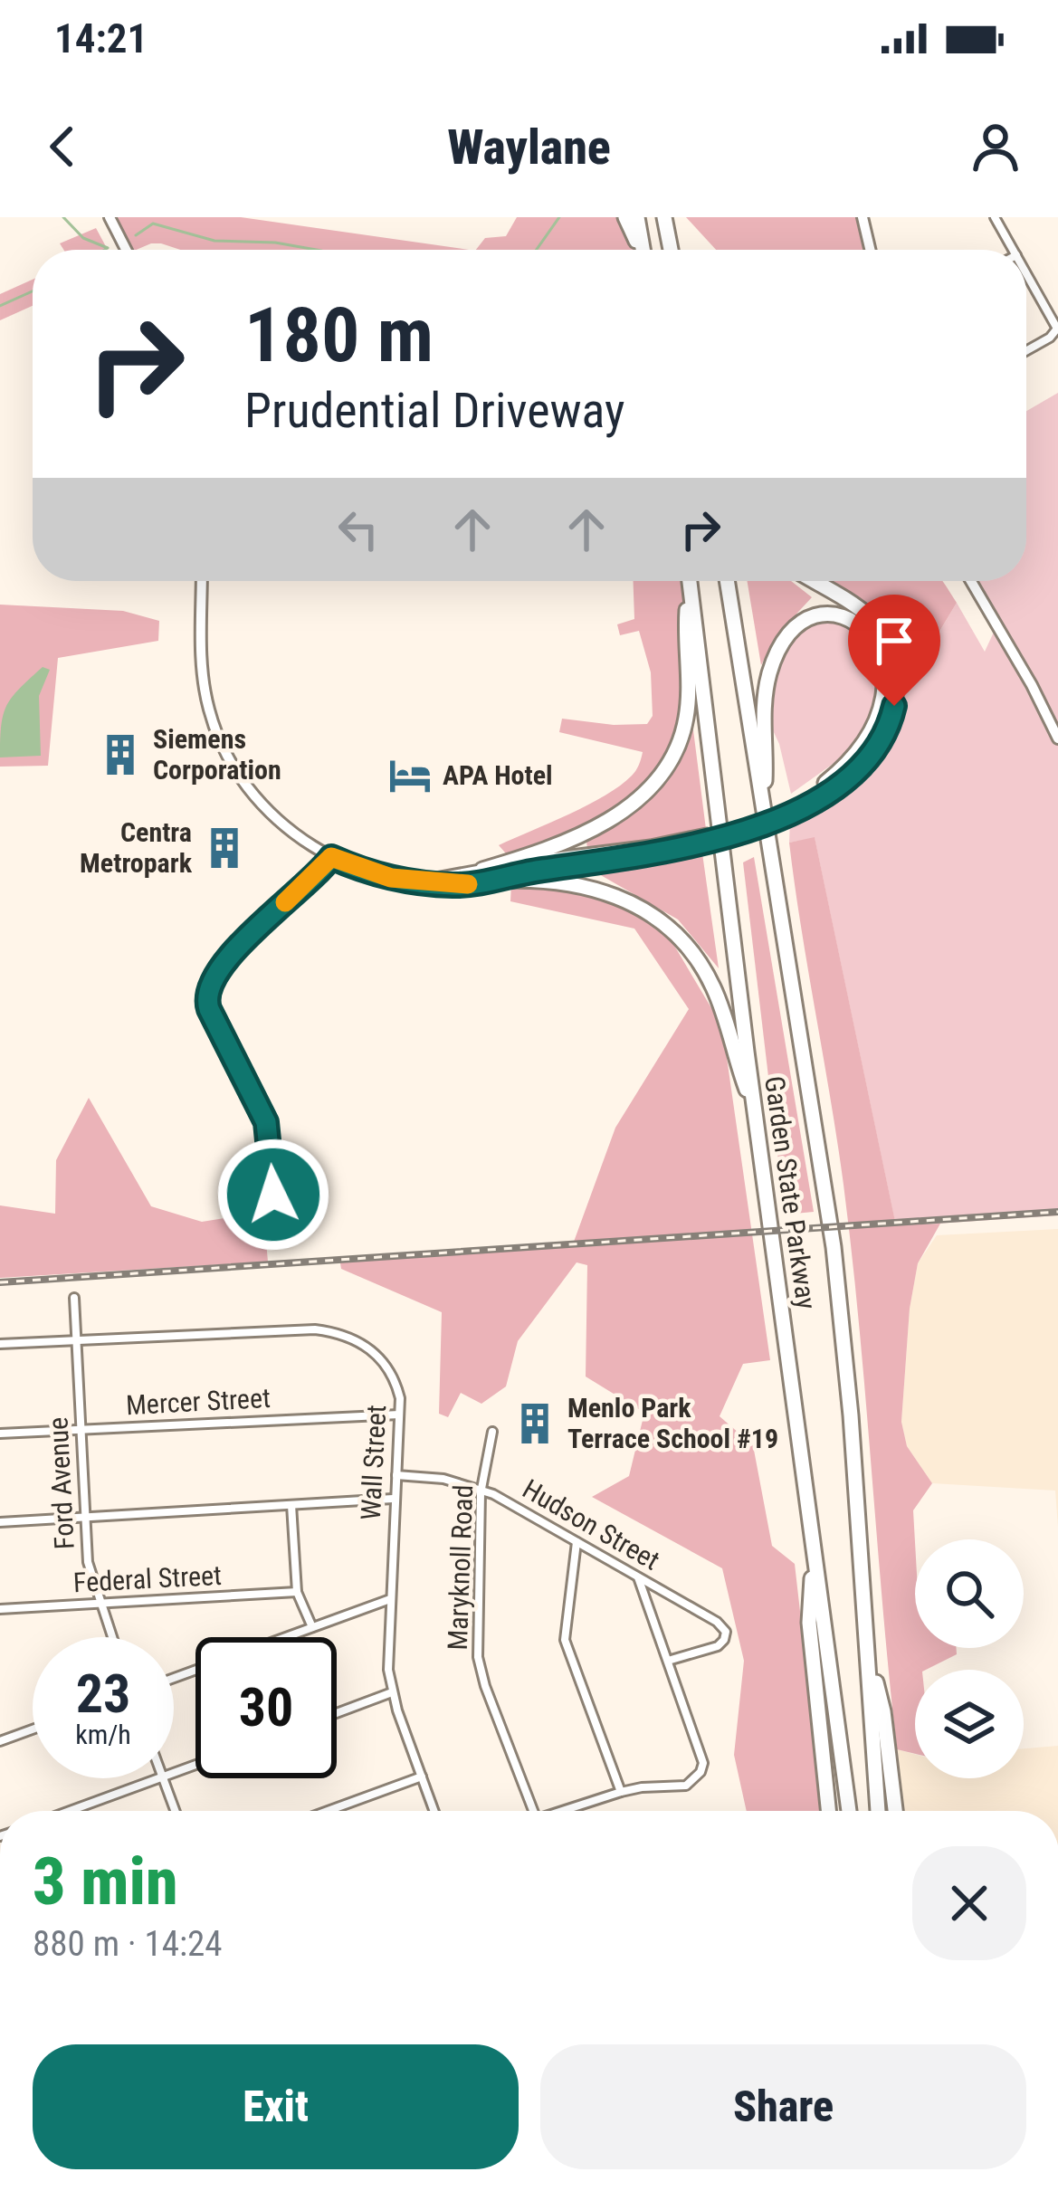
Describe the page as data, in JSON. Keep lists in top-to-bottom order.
{
  "streets": {
    "highway": ["Garden State Parkway"],
    "street": [
      "Mercer Street",
      "Wall Street",
      "Ford Avenue",
      "Hudson Street",
      "Maryknoll Road",
      "Federal Street"
    ]
  },
  "crossings": [
    ["Mercer Street", "Wall Street"],
    ["Mercer Street", "Ford Avenue"],
    ["Wall Street", "Ford Avenue"],
    ["Wall Street", "Hudson Street"],
    ["Ford Avenue", "Federal Street"],
    ["Hudson Street", "Maryknoll Road"]
  ],
  "places": {
    "building": ["Siemens Corporation", "Centra Metropark", "Menlo Park Terrace School #19"],
    "hotel": ["APA Hotel"]
  },
  "page": {
    "status": "14:21",
    "header": "Waylane",
    "turn": ["180 m", "Prudential Driveway"],
    "speed": "23 km/h",
    "limit": "30",
    "heading": ["3 min", "880 m · 14:24"],
    "buttons": ["Exit", "Share"]
  }
}
